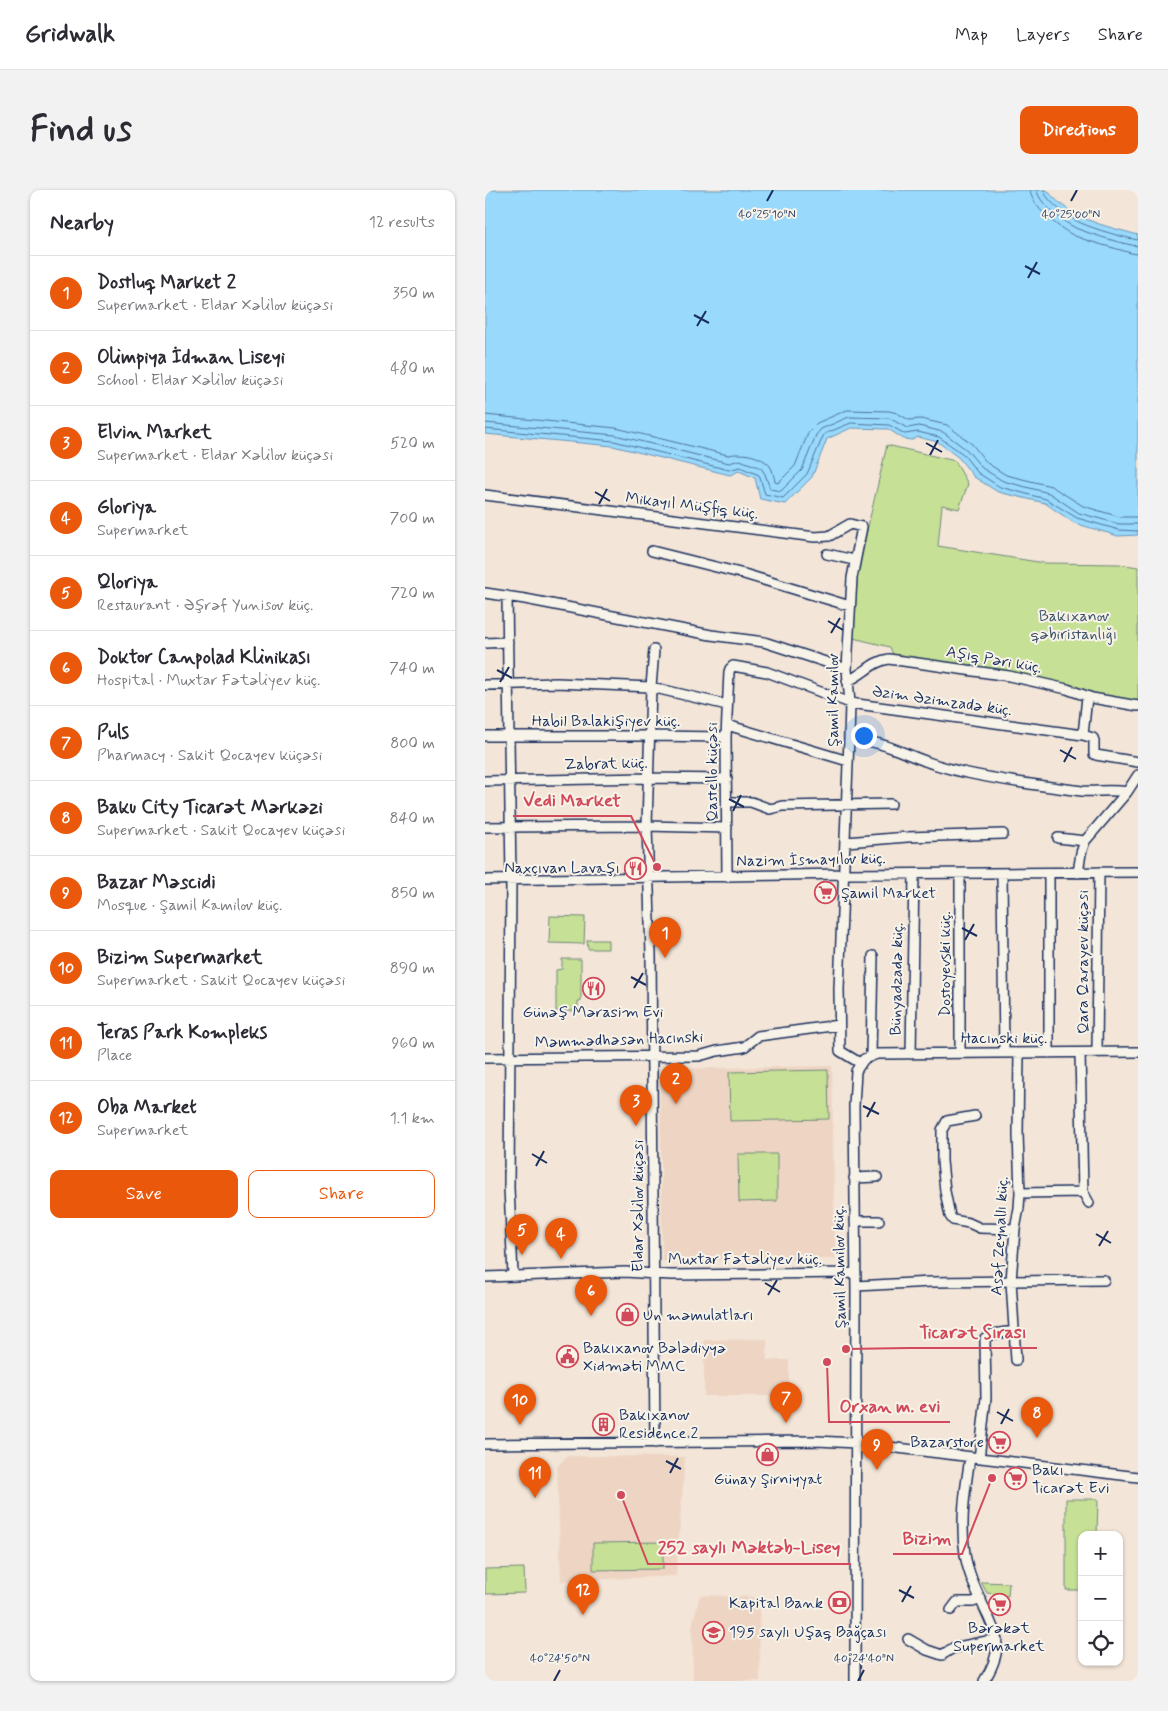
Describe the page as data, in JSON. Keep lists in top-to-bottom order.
{
  "streets": {
    "street": [
      "Mikayıl Müşfiq küç.",
      "Aşıq Pəri küç.",
      "Şamil Kamilov",
      "Əzim Əzimzadə küç.",
      "Habil Balakişiyev küç.",
      "Zabrat küç.",
      "Qastello küçəsi",
      "Nazim İsmayılov küç.",
      "Qara Qarayev küçəsi",
      "Dostoyevski küç.",
      "Bünyadzadə küç.",
      "Hacınski küç.",
      "Məmmədhəsən Hacınski",
      "Eldar Xəlilov küçəsi",
      "Asəf Zeynallı küç.",
      "Muxtar Fətəliyev küç.",
      "Şamil Kamilov küç."
    ]
  },
  "crossings": [
    ["Mikayıl Müşfiq küç.", "Şamil Kamilov"],
    ["Aşıq Pəri küç.", "Şamil Kamilov"],
    ["Şamil Kamilov", "Əzim Əzimzadə küç."],
    ["Şamil Kamilov", "Nazim İsmayılov küç."],
    ["Əzim Əzimzadə küç.", "Qastello küçəsi"],
    ["Habil Balakişiyev küç.", "Qastello küçəsi"],
    ["Habil Balakişiyev küç.", "Eldar Xəlilov küçəsi"],
    ["Zabrat küç.", "Qastello küçəsi"],
    ["Zabrat küç.", "Eldar Xəlilov küçəsi"],
    ["Qastello küçəsi", "Nazim İsmayılov küç."],
    ["Nazim İsmayılov küç.", "Qara Qarayev küçəsi"],
    ["Nazim İsmayılov küç.", "Dostoyevski küç."],
    ["Nazim İsmayılov küç.", "Bünyadzadə küç."],
    ["Nazim İsmayılov küç.", "Eldar Xəlilov küçəsi"],
    ["Qara Qarayev küçəsi", "Hacınski küç."],
    ["Dostoyevski küç.", "Hacınski küç."],
    ["Bünyadzadə küç.", "Hacınski küç."],
    ["Hacınski küç.", "Asəf Zeynallı küç."],
    ["Məmmədhəsən Hacınski", "Eldar Xəlilov küçəsi"],
    ["Eldar Xəlilov küçəsi", "Muxtar Fətəliyev küç."],
    ["Muxtar Fətəliyev küç.", "Şamil Kamilov küç."]
  ],
  "parks": ["Bakıxanov qəbiristanlığı"],
  "places": {
    "other": [
      "Vedi Market",
      "Ticarət Sırası",
      "Orxan m. evi",
      "Bizim",
      "252 saylı Məktəb-Lisey"
    ],
    "restaurant": ["Naxçıvan Lavaşı", "Günəş Mərasim Evi"],
    "supermarket": [
      "Şamil Market",
      "Bazarstore",
      "Bakı Ticarət Evi",
      "Bərəkət Supermarket"
    ],
    "shop": ["Un məmulatları", "Günay Şirniyyat"],
    "public building": ["Bakıxanov Bələdiyyə Xidməti MMC"],
    "building": ["Bakıxanov Residence 2"],
    "bank": ["Kapital Bank"],
    "school or university": ["195 saylı Uşaq Bağçası"]
  },
  "page": {
    "header": "Gridwalk",
    "nav": ["Map", "Layers", "Share"],
    "buttons": [
      "Directions",
      ["Save", "Share"]
    ],
    "title": "Find us",
    "heading": ["Nearby", "12 results"],
    "list": [
      {
        "mark": "1",
        "name": "Dostluq Market 2",
        "note": "Supermarket · Eldar Xəlilov küçəsi",
        "value": "350 m"
      },
      {
        "mark": "2",
        "name": "Olimpiya İdman Liseyi",
        "note": "School · Eldar Xəlilov küçəsi",
        "value": "480 m"
      },
      {
        "mark": "3",
        "name": "Elvin Market",
        "note": "Supermarket · Eldar Xəlilov küçəsi",
        "value": "520 m"
      },
      {
        "mark": "4",
        "name": "Gloriya",
        "note": "Supermarket",
        "value": "700 m"
      },
      {
        "mark": "5",
        "name": "Qloriya",
        "note": "Restaurant · Əşrəf Yunisov küç.",
        "value": "720 m"
      },
      {
        "mark": "6",
        "name": "Doktor Canpolad Klinikası",
        "note": "Hospital · Muxtar Fətəliyev küç.",
        "value": "740 m"
      },
      {
        "mark": "7",
        "name": "Puls",
        "note": "Pharmacy · Sakit Qocayev küçəsi",
        "value": "800 m"
      },
      {
        "mark": "8",
        "name": "Baku City Ticarət Mərkəzi",
        "note": "Supermarket · Sakit Qocayev küçəsi",
        "value": "840 m"
      },
      {
        "mark": "9",
        "name": "Bazar Məscidi",
        "note": "Mosque · Şamil Kamilov küç.",
        "value": "850 m"
      },
      {
        "mark": "10",
        "name": "Bizim Supermarket",
        "note": "Supermarket · Sakit Qocayev küçəsi",
        "value": "890 m"
      },
      {
        "mark": "11",
        "name": "Teras Park Kompleks",
        "note": "Place",
        "value": "960 m"
      },
      {
        "mark": "12",
        "name": "Oba Market",
        "note": "Supermarket",
        "value": "1.1 km"
      }
    ],
    "pins": [
      "1",
      "2",
      "3",
      "5",
      "4",
      "6",
      "7",
      "10",
      "8",
      "9",
      "11",
      "12"
    ],
    "map_buttons": ["+", "−"]
  },
  "coordinates": [
    "40°25'10\"N",
    "40°25'00\"N",
    "40°24'50\"N",
    "40°24'40\"N"
  ]
}
